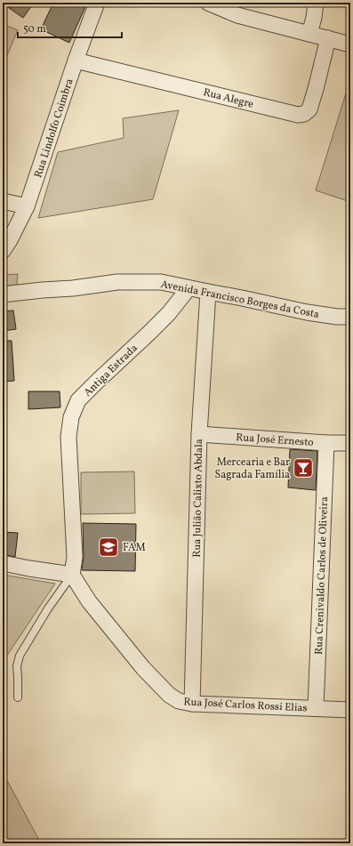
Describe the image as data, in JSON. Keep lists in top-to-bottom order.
{
  "streets": {
    "street": [
      "Rua Alegre",
      "Rua Lindolfo Coimbra",
      "Avenida Francisco Borges da Costa",
      "Antiga Estrada",
      "Rua José Ernesto",
      "Rua Julião Calixto Abdala",
      "Rua Crenivaldo Carlos de Oliveira",
      "Rua José Carlos Rossi Elias"
    ]
  },
  "crossings": [
    ["Rua Alegre", "Rua Lindolfo Coimbra"],
    ["Avenida Francisco Borges da Costa", "Antiga Estrada"],
    ["Avenida Francisco Borges da Costa", "Rua Julião Calixto Abdala"],
    ["Antiga Estrada", "Rua José Carlos Rossi Elias"],
    ["Rua José Ernesto", "Rua Julião Calixto Abdala"],
    ["Rua José Ernesto", "Rua Crenivaldo Carlos de Oliveira"],
    ["Rua Julião Calixto Abdala", "Rua José Carlos Rossi Elias"],
    ["Rua Crenivaldo Carlos de Oliveira", "Rua José Carlos Rossi Elias"]
  ],
  "places": {
    "bar": ["Mercearia e Bar Sagrada Família"],
    "school or university": ["FAM"]
  },
  "scale_bar": "50 m"
}
